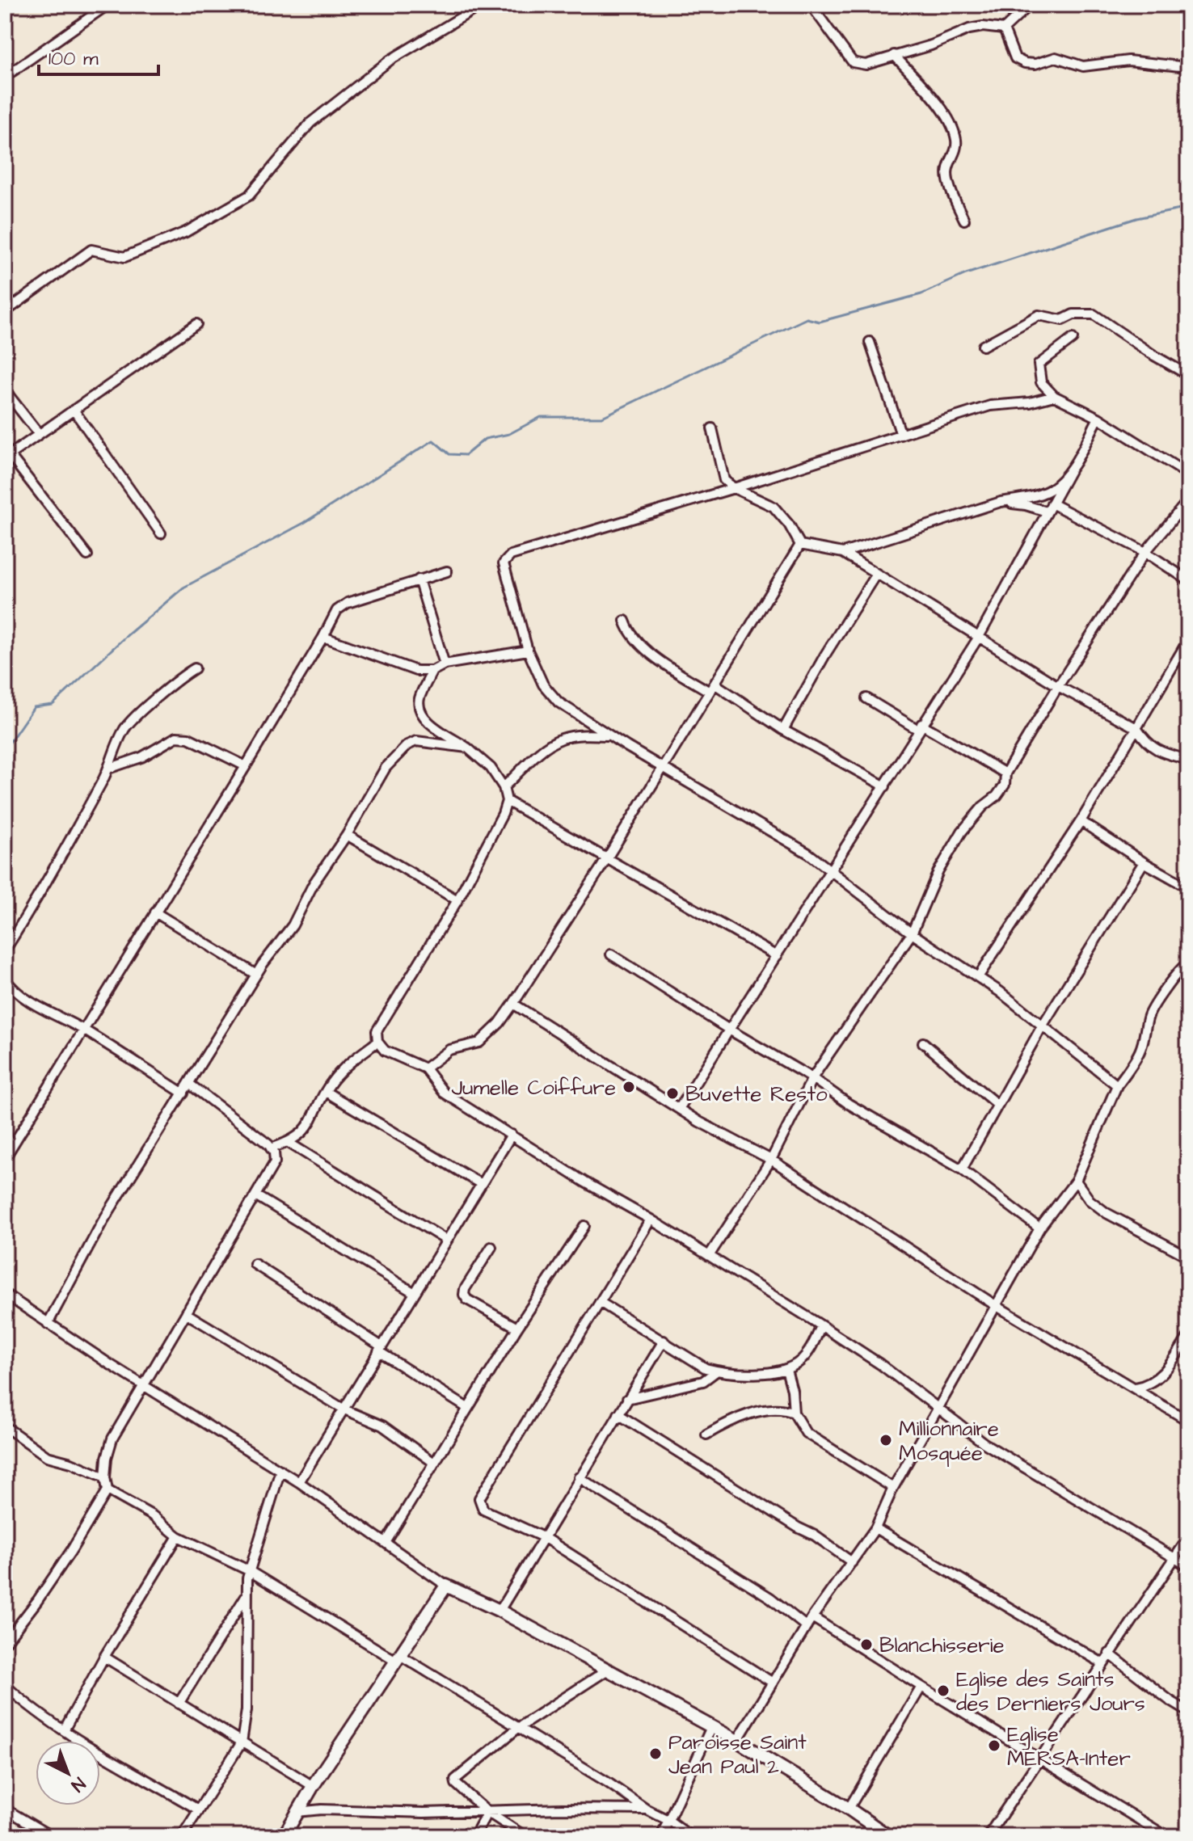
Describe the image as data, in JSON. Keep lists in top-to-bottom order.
{
  "places": [
    "Jumelle Coiffure",
    "Buvette Resto",
    "Millionnaire Mosquée",
    "Blanchisserie",
    "Eglise des Saints des Derniers Jours",
    "Eglise MERSA-Inter",
    "Paroisse Saint Jean Paul 2"
  ],
  "scale_bar": "100 m",
  "north": "bottom right"
}
